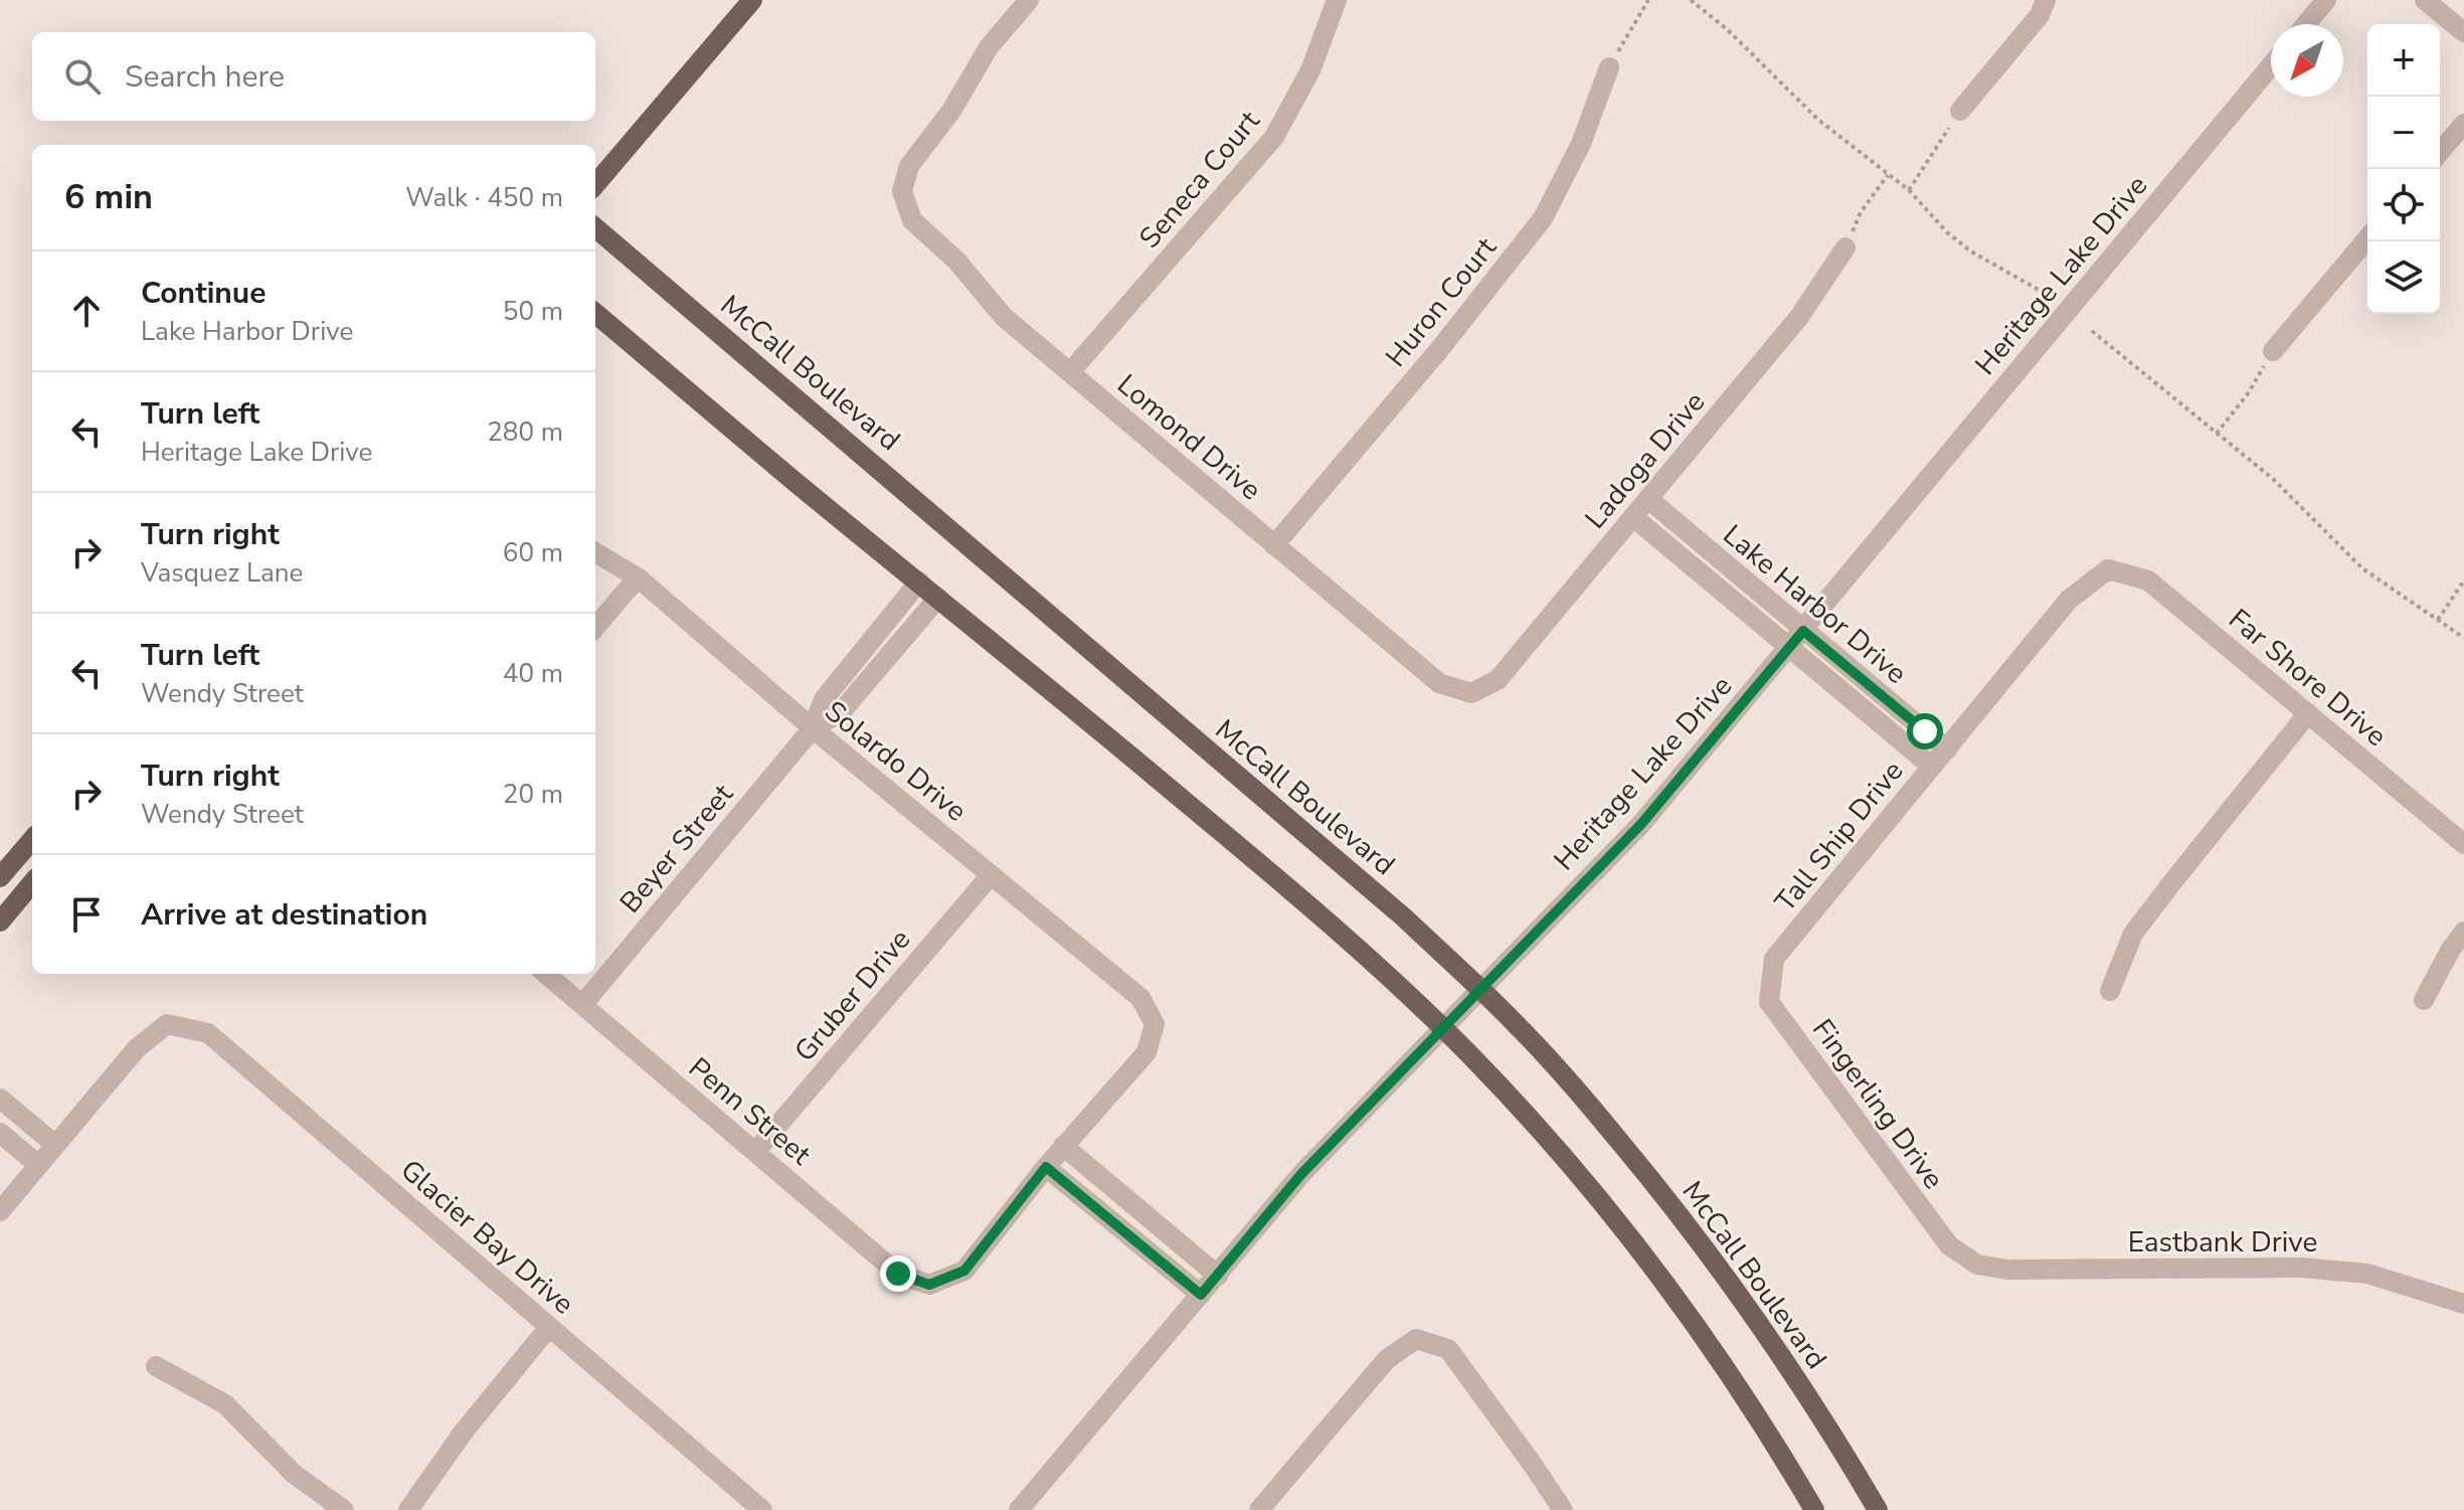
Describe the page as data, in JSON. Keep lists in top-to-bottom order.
{
  "streets": {
    "main road": ["McCall Boulevard"],
    "street": [
      "Seneca Court",
      "Heritage Lake Drive",
      "Huron Court",
      "Lomond Drive",
      "Ladoga Drive",
      "Lake Harbor Drive",
      "Far Shore Drive",
      "Solardo Drive",
      "Tall Ship Drive",
      "Beyer Street",
      "Gruber Drive",
      "Fingerling Drive",
      "Penn Street",
      "Glacier Bay Drive",
      "Eastbank Drive"
    ]
  },
  "crossings": [
    ["Seneca Court", "Lomond Drive"],
    ["Heritage Lake Drive", "McCall Boulevard"],
    ["Heritage Lake Drive", "Lake Harbor Drive"],
    ["Huron Court", "Lomond Drive"],
    ["Lomond Drive", "Ladoga Drive"],
    ["Ladoga Drive", "Lake Harbor Drive"],
    ["Lake Harbor Drive", "Tall Ship Drive"],
    ["Far Shore Drive", "Tall Ship Drive"],
    ["Solardo Drive", "Beyer Street"],
    ["Solardo Drive", "Gruber Drive"],
    ["Tall Ship Drive", "Fingerling Drive"],
    ["Beyer Street", "Penn Street"],
    ["Gruber Drive", "Penn Street"],
    ["Fingerling Drive", "Eastbank Drive"]
  ],
  "north": "bottom left",
  "page": {
    "map_buttons": ["+", "−"],
    "search": "Search here",
    "heading": ["6 min", "Walk · 450 m"],
    "list": [
      ["Continue", "Lake Harbor Drive", "50 m"],
      ["Turn left", "Heritage Lake Drive", "280 m"],
      ["Turn right", "Vasquez Lane", "60 m"],
      ["Turn left", "Wendy Street", "40 m"],
      ["Turn right", "Wendy Street", "20 m"],
      "Arrive at destination"
    ]
  }
}
